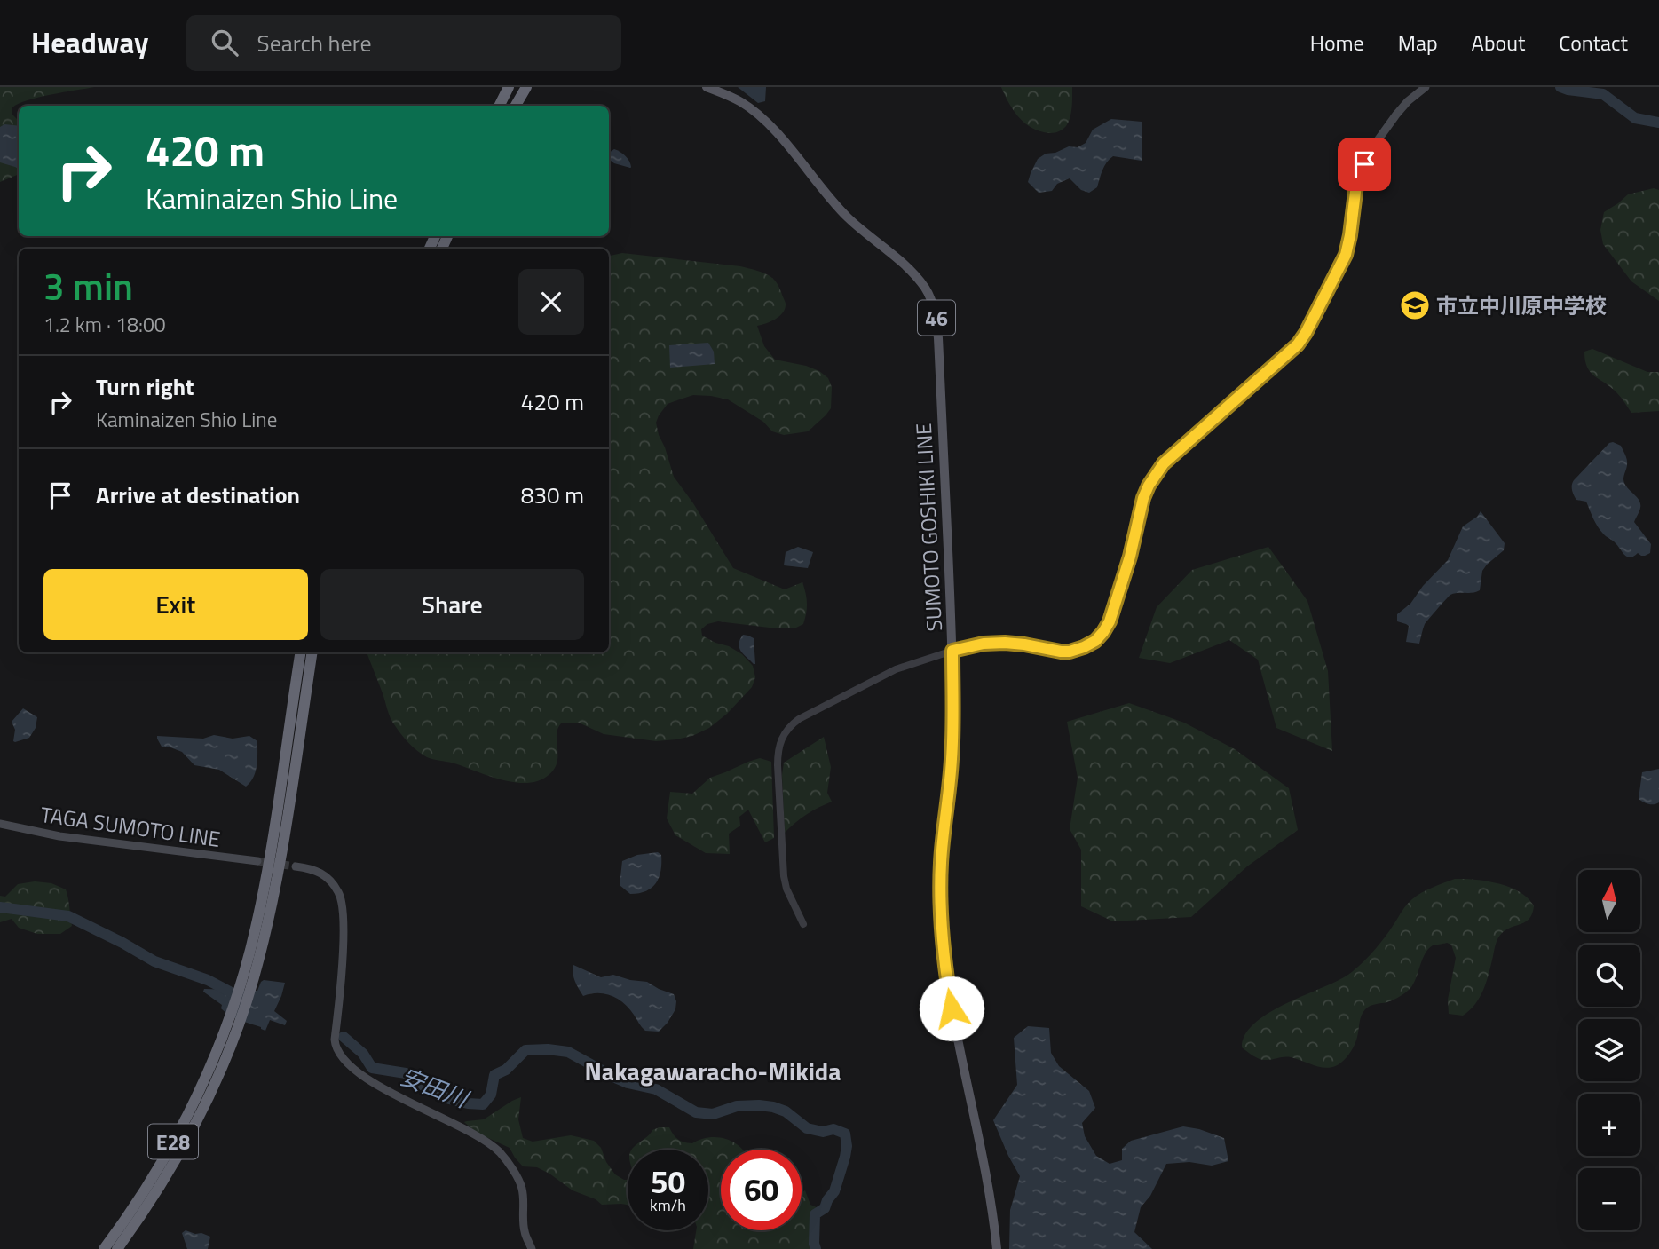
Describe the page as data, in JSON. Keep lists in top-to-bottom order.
{
  "streets": {
    "highway": ["E28"],
    "main road": ["46", "SUMOTO GOSHIKI LINE", "TAGA SUMOTO LINE"]
  },
  "districts": ["Nakagawaracho-Mikida"],
  "water": ["安田川"],
  "places": {
    "school or university": ["市立中川原中学校"]
  },
  "north": "top",
  "page": {
    "header": "Headway",
    "search": "Search here",
    "nav": [
      "Home",
      "Map",
      "About",
      "Contact"
    ],
    "turn": ["420 m", "Kaminaizen Shio Line"],
    "heading": ["3 min", "1.2 km · 18:00"],
    "list": [
      {
        "name": "Turn right",
        "note": "Kaminaizen Shio Line",
        "value": "420 m"
      },
      {
        "name": "Arrive at destination",
        "value": "830 m"
      }
    ],
    "buttons": ["Exit", "Share"],
    "map_buttons": ["+", "−"],
    "speed": "50 km/h",
    "limit": "60"
  }
}
